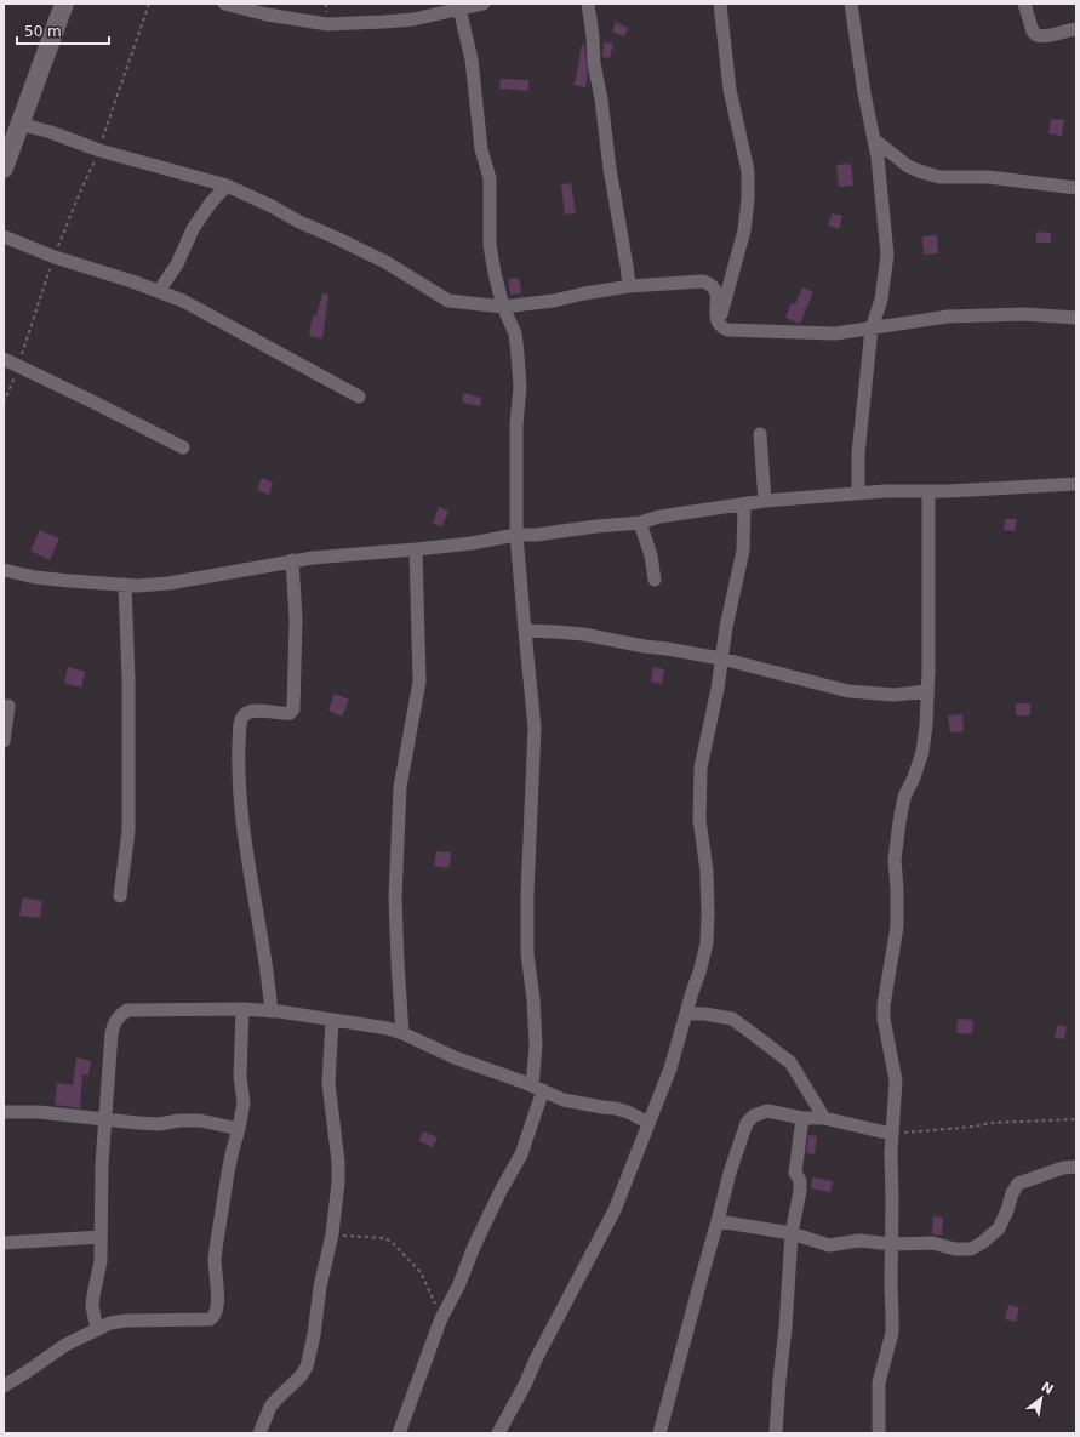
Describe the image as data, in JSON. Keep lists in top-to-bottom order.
{
  "scale_bar": "50 m",
  "north": "top right"
}
